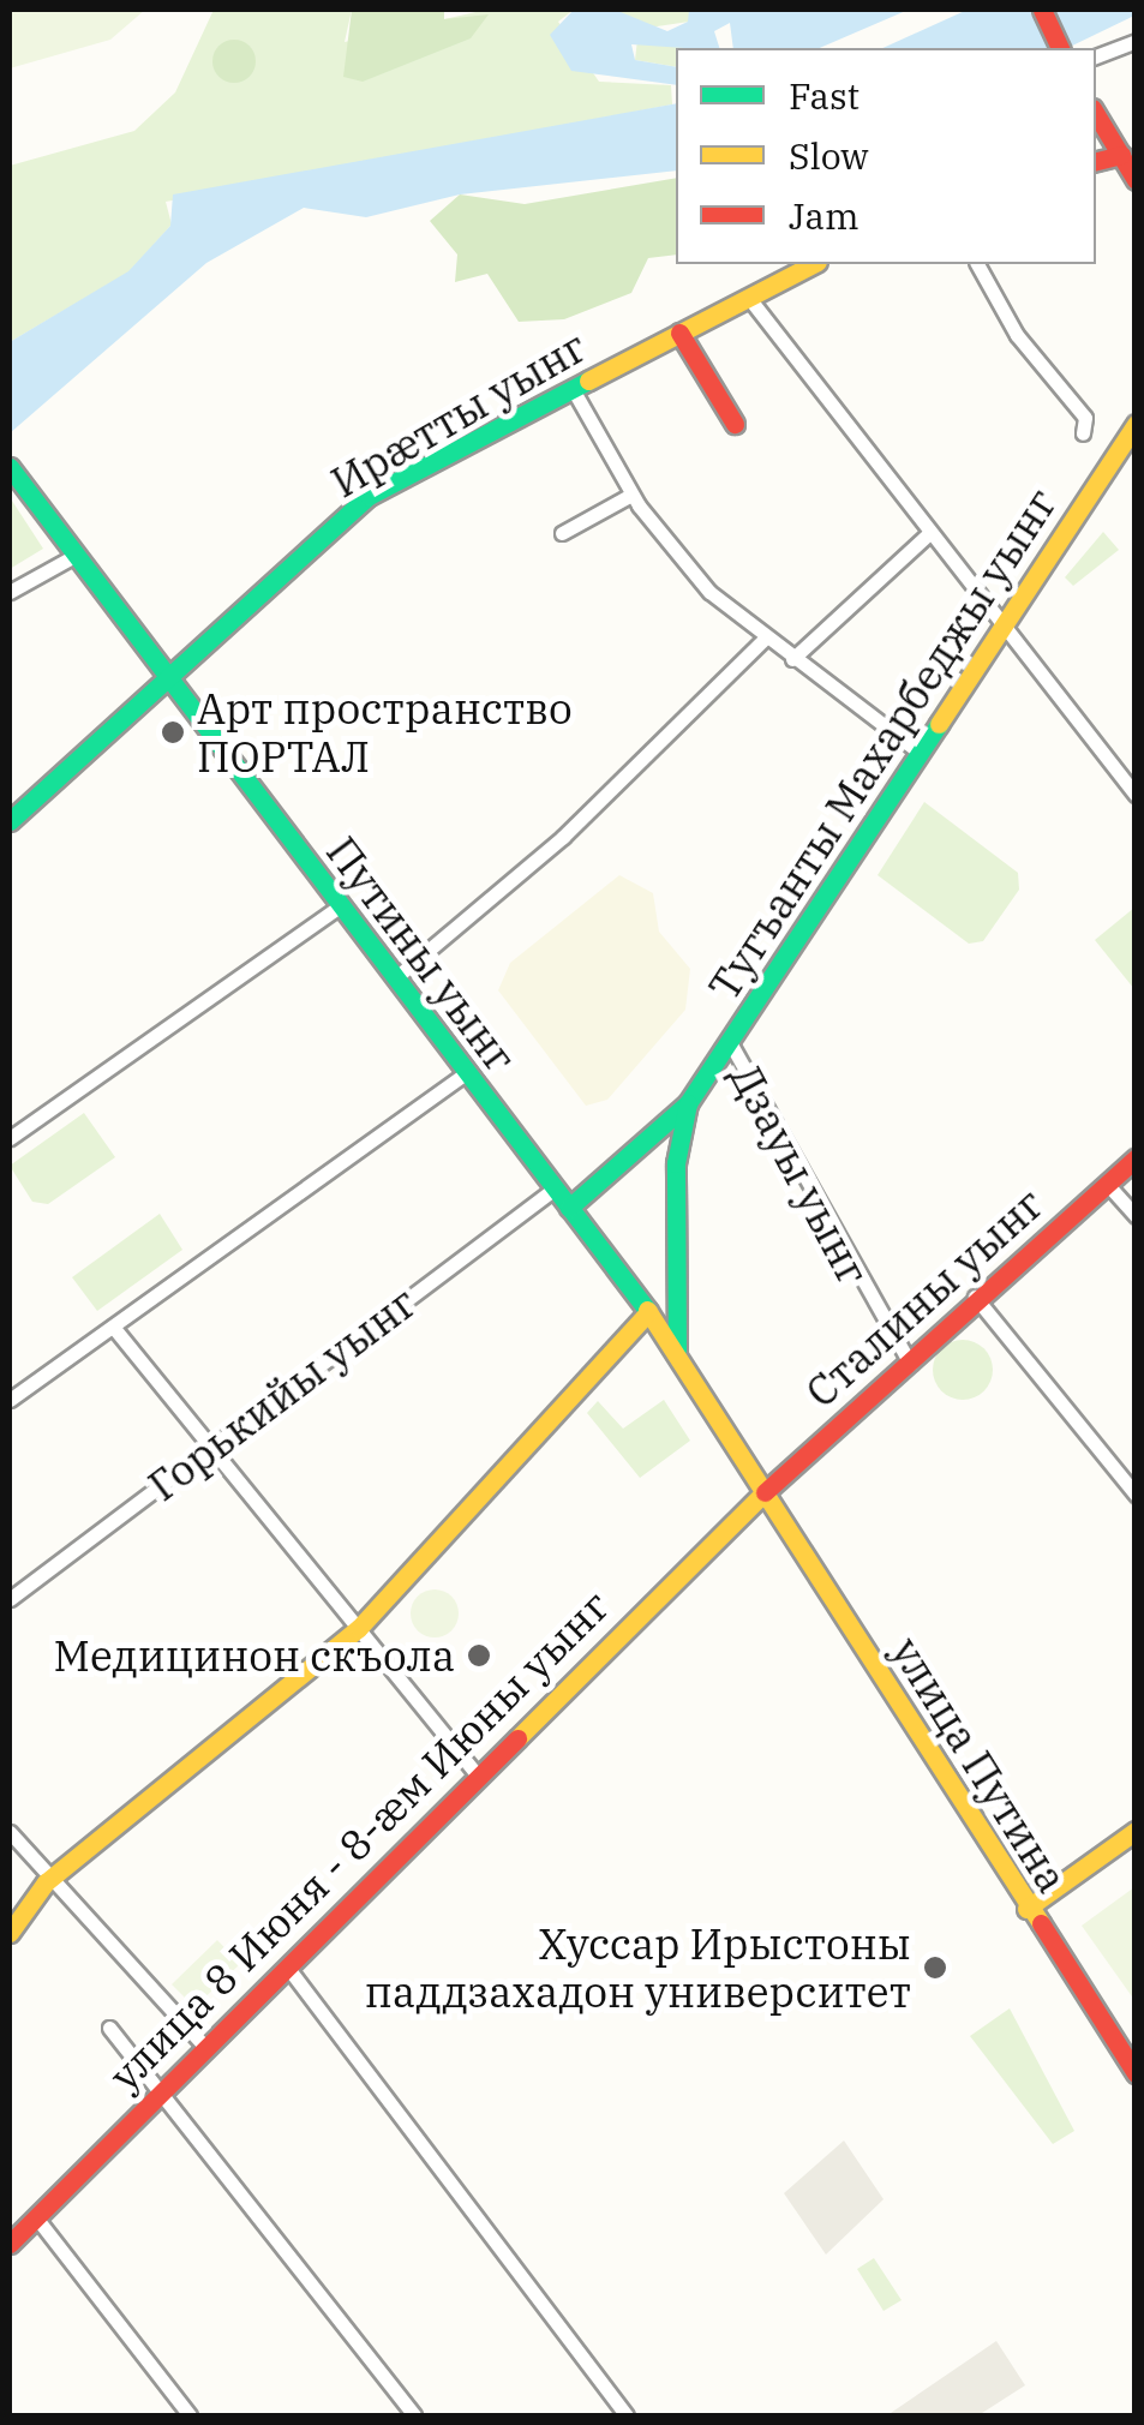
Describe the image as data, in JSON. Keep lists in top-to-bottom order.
{
  "streets": {
    "main road": [
      "Ирæтты уынг",
      "Тугъанты Махарбеджы уынг",
      "Путины уынг",
      "Сталины уынг",
      "улица Путина",
      "улица 8 Июня - 8-ӕм Июны уынг"
    ],
    "street": ["Дзауы уынг", "Горькийы уынг"]
  },
  "crossings": [
    ["Ирæтты уынг", "Путины уынг"],
    ["Тугъанты Махарбеджы уынг", "Путины уынг"],
    ["Тугъанты Махарбеджы уынг", "Дзауы уынг"],
    ["Путины уынг", "Сталины уынг"],
    ["Путины уынг", "Горькийы уынг"],
    ["Путины уынг", "улица Путина"],
    ["Путины уынг", "улица 8 Июня - 8-ӕм Июны уынг"],
    ["Дзауы уынг", "Сталины уынг"],
    ["Сталины уынг", "улица Путина"],
    ["Сталины уынг", "улица 8 Июня - 8-ӕм Июны уынг"],
    ["улица Путина", "улица 8 Июня - 8-ӕм Июны уынг"]
  ],
  "places": ["Арт пространство ПОРТАЛ", "Медицинон скъола", "Хуссар Ирыстоны паддзахадон университет"],
  "legend": ["Fast", "Slow", "Jam"]
}
